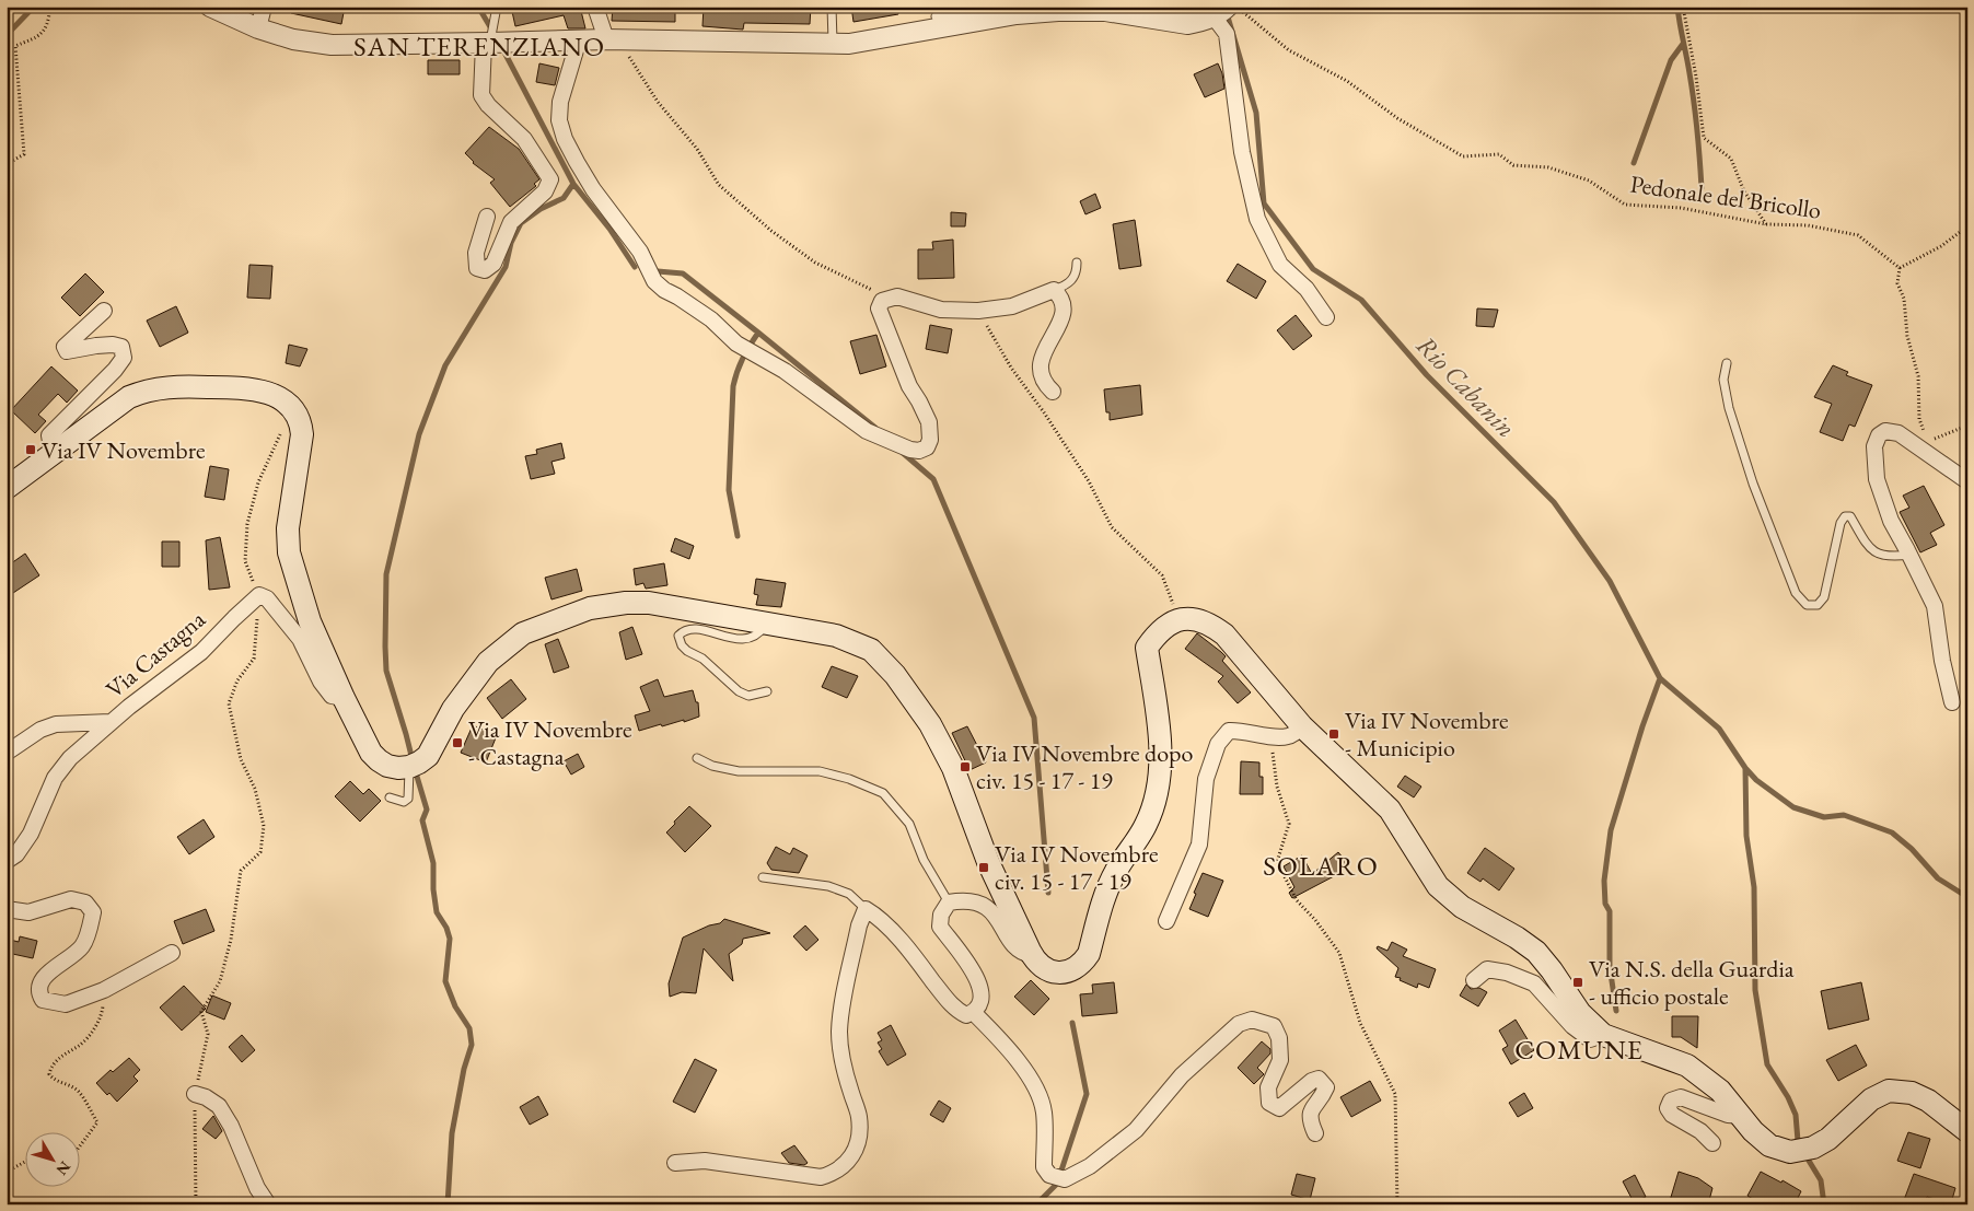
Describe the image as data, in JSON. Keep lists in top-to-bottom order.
{
  "streets": {
    "street": ["Via Castagna"],
    "path": ["Pedonale del Bricollo"]
  },
  "districts": ["SAN TERENZIANO", "SOLARO", "COMUNE"],
  "water": ["Rio Cabanin"],
  "places": {
    "transit": [
      "Via IV Novembre",
      "Via IV Novembre - Municipio",
      "Via IV Novembre - Castagna",
      "Via IV Novembre dopo civ. 15 - 17 - 19",
      "Via IV Novembre civ. 15 - 17 - 19",
      "Via N.S. della Guardia - ufficio postale"
    ]
  },
  "north": "bottom right"
}
